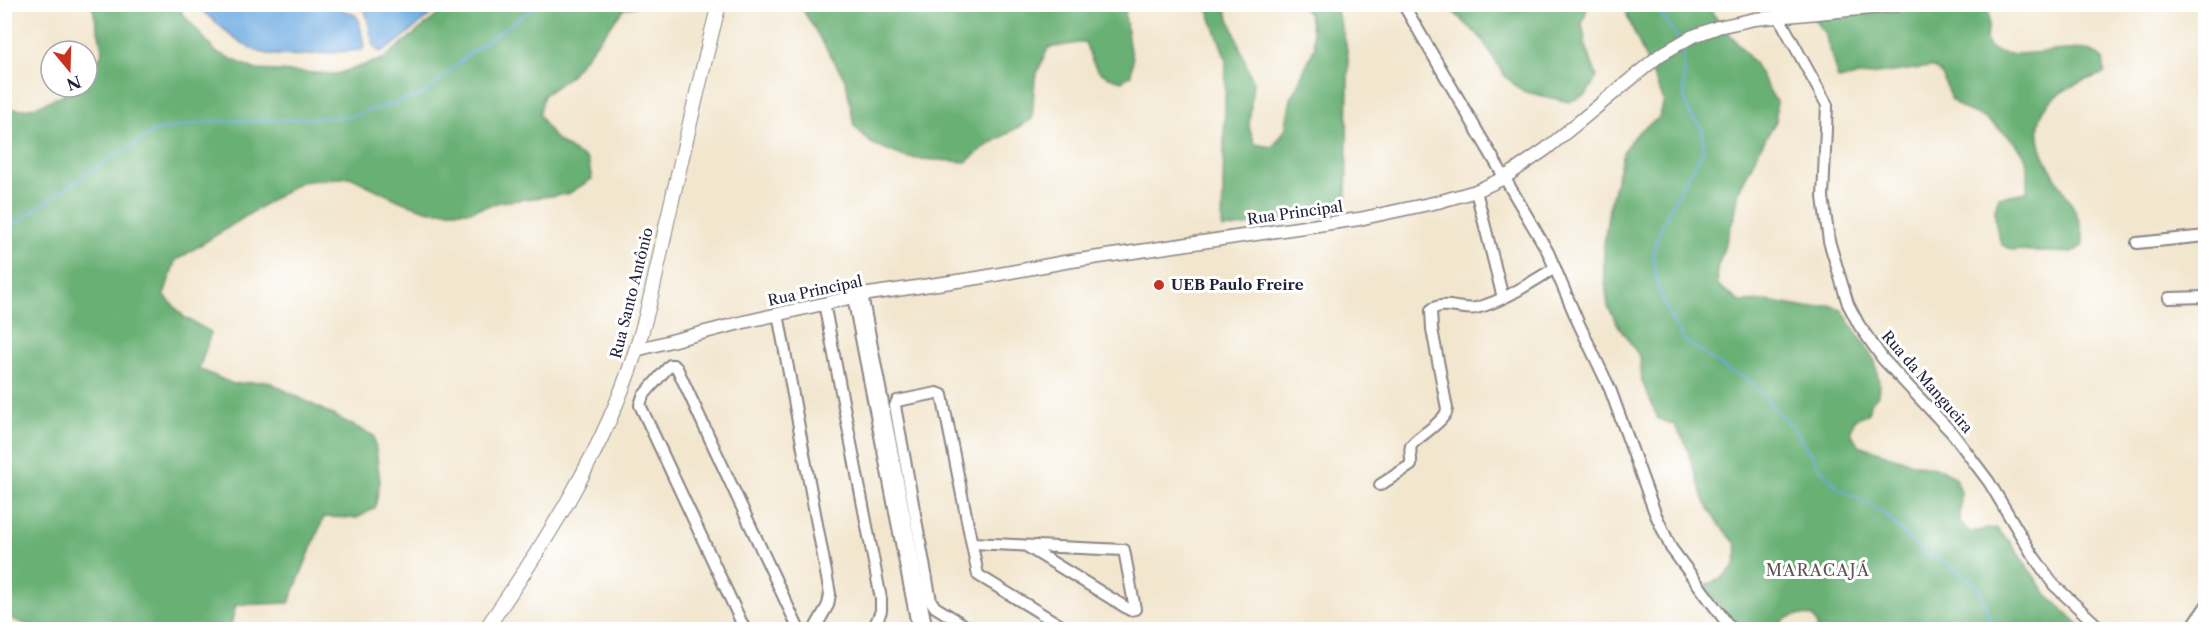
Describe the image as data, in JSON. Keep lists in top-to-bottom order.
{
  "streets": {
    "main road": ["Rua Santo Antônio"],
    "street": ["Rua Principal", "Rua da Mangueira"]
  },
  "crossings": [
    ["Rua Principal", "Rua Santo Antônio"],
    ["Rua Principal", "Rua da Mangueira"]
  ],
  "districts": ["MARACAJÁ"],
  "places": ["UEB Paulo Freire"],
  "north": "bottom"
}
